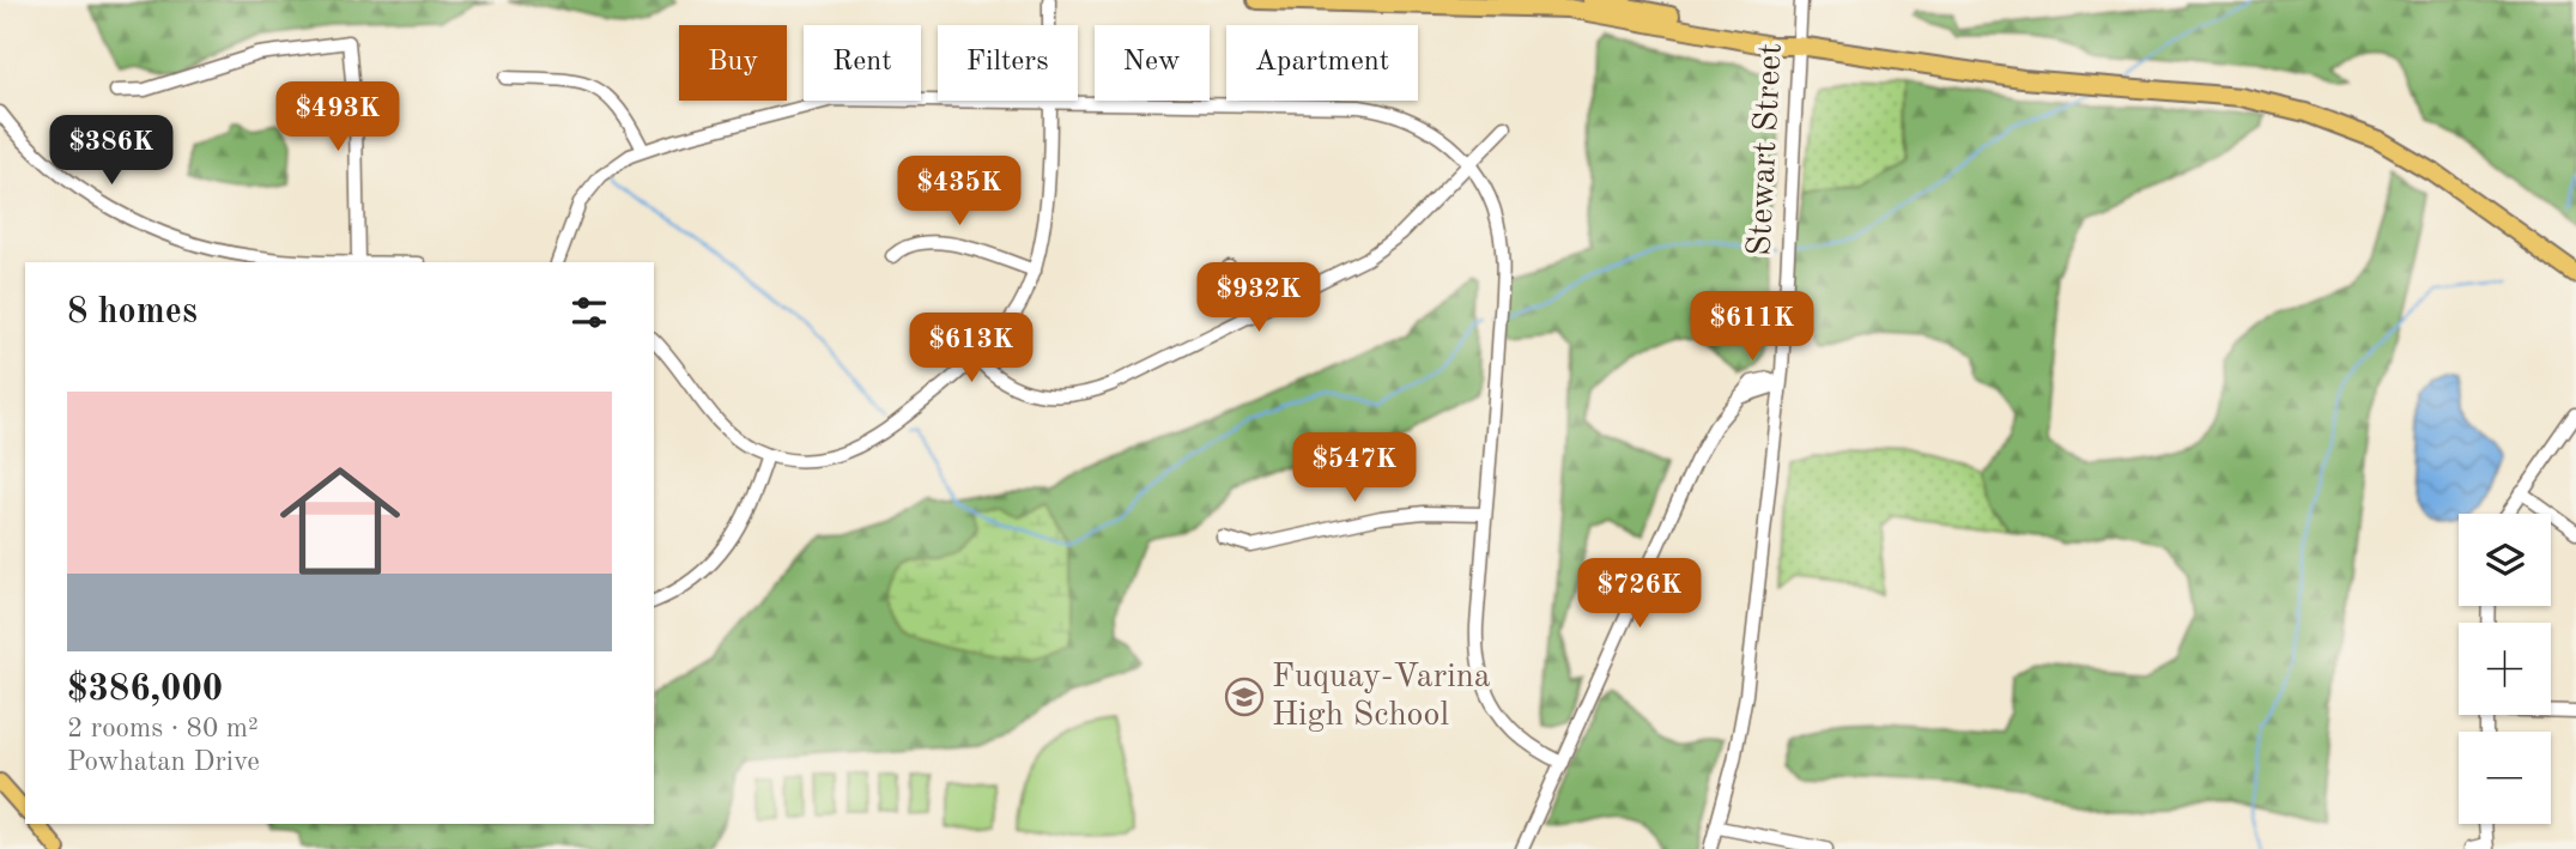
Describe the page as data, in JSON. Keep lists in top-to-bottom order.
{
  "streets": {
    "street": ["Stewart Street"]
  },
  "places": {
    "school or university": ["Fuquay-Varina High School"]
  },
  "page": {
    "chip": [
      "Buy",
      "Rent",
      "Filters",
      "New",
      "Apartment"
    ],
    "price": [
      "$493K",
      "$386K",
      "$435K",
      "$932K",
      "$611K",
      "$613K",
      "$547K",
      "$726K"
    ],
    "heading": "8 homes",
    "list": [
      {
        "name": "$386,000",
        "note": "2 rooms · 80 m² · Powhatan Drive"
      }
    ],
    "map_buttons": ["+", "−"]
  }
}
